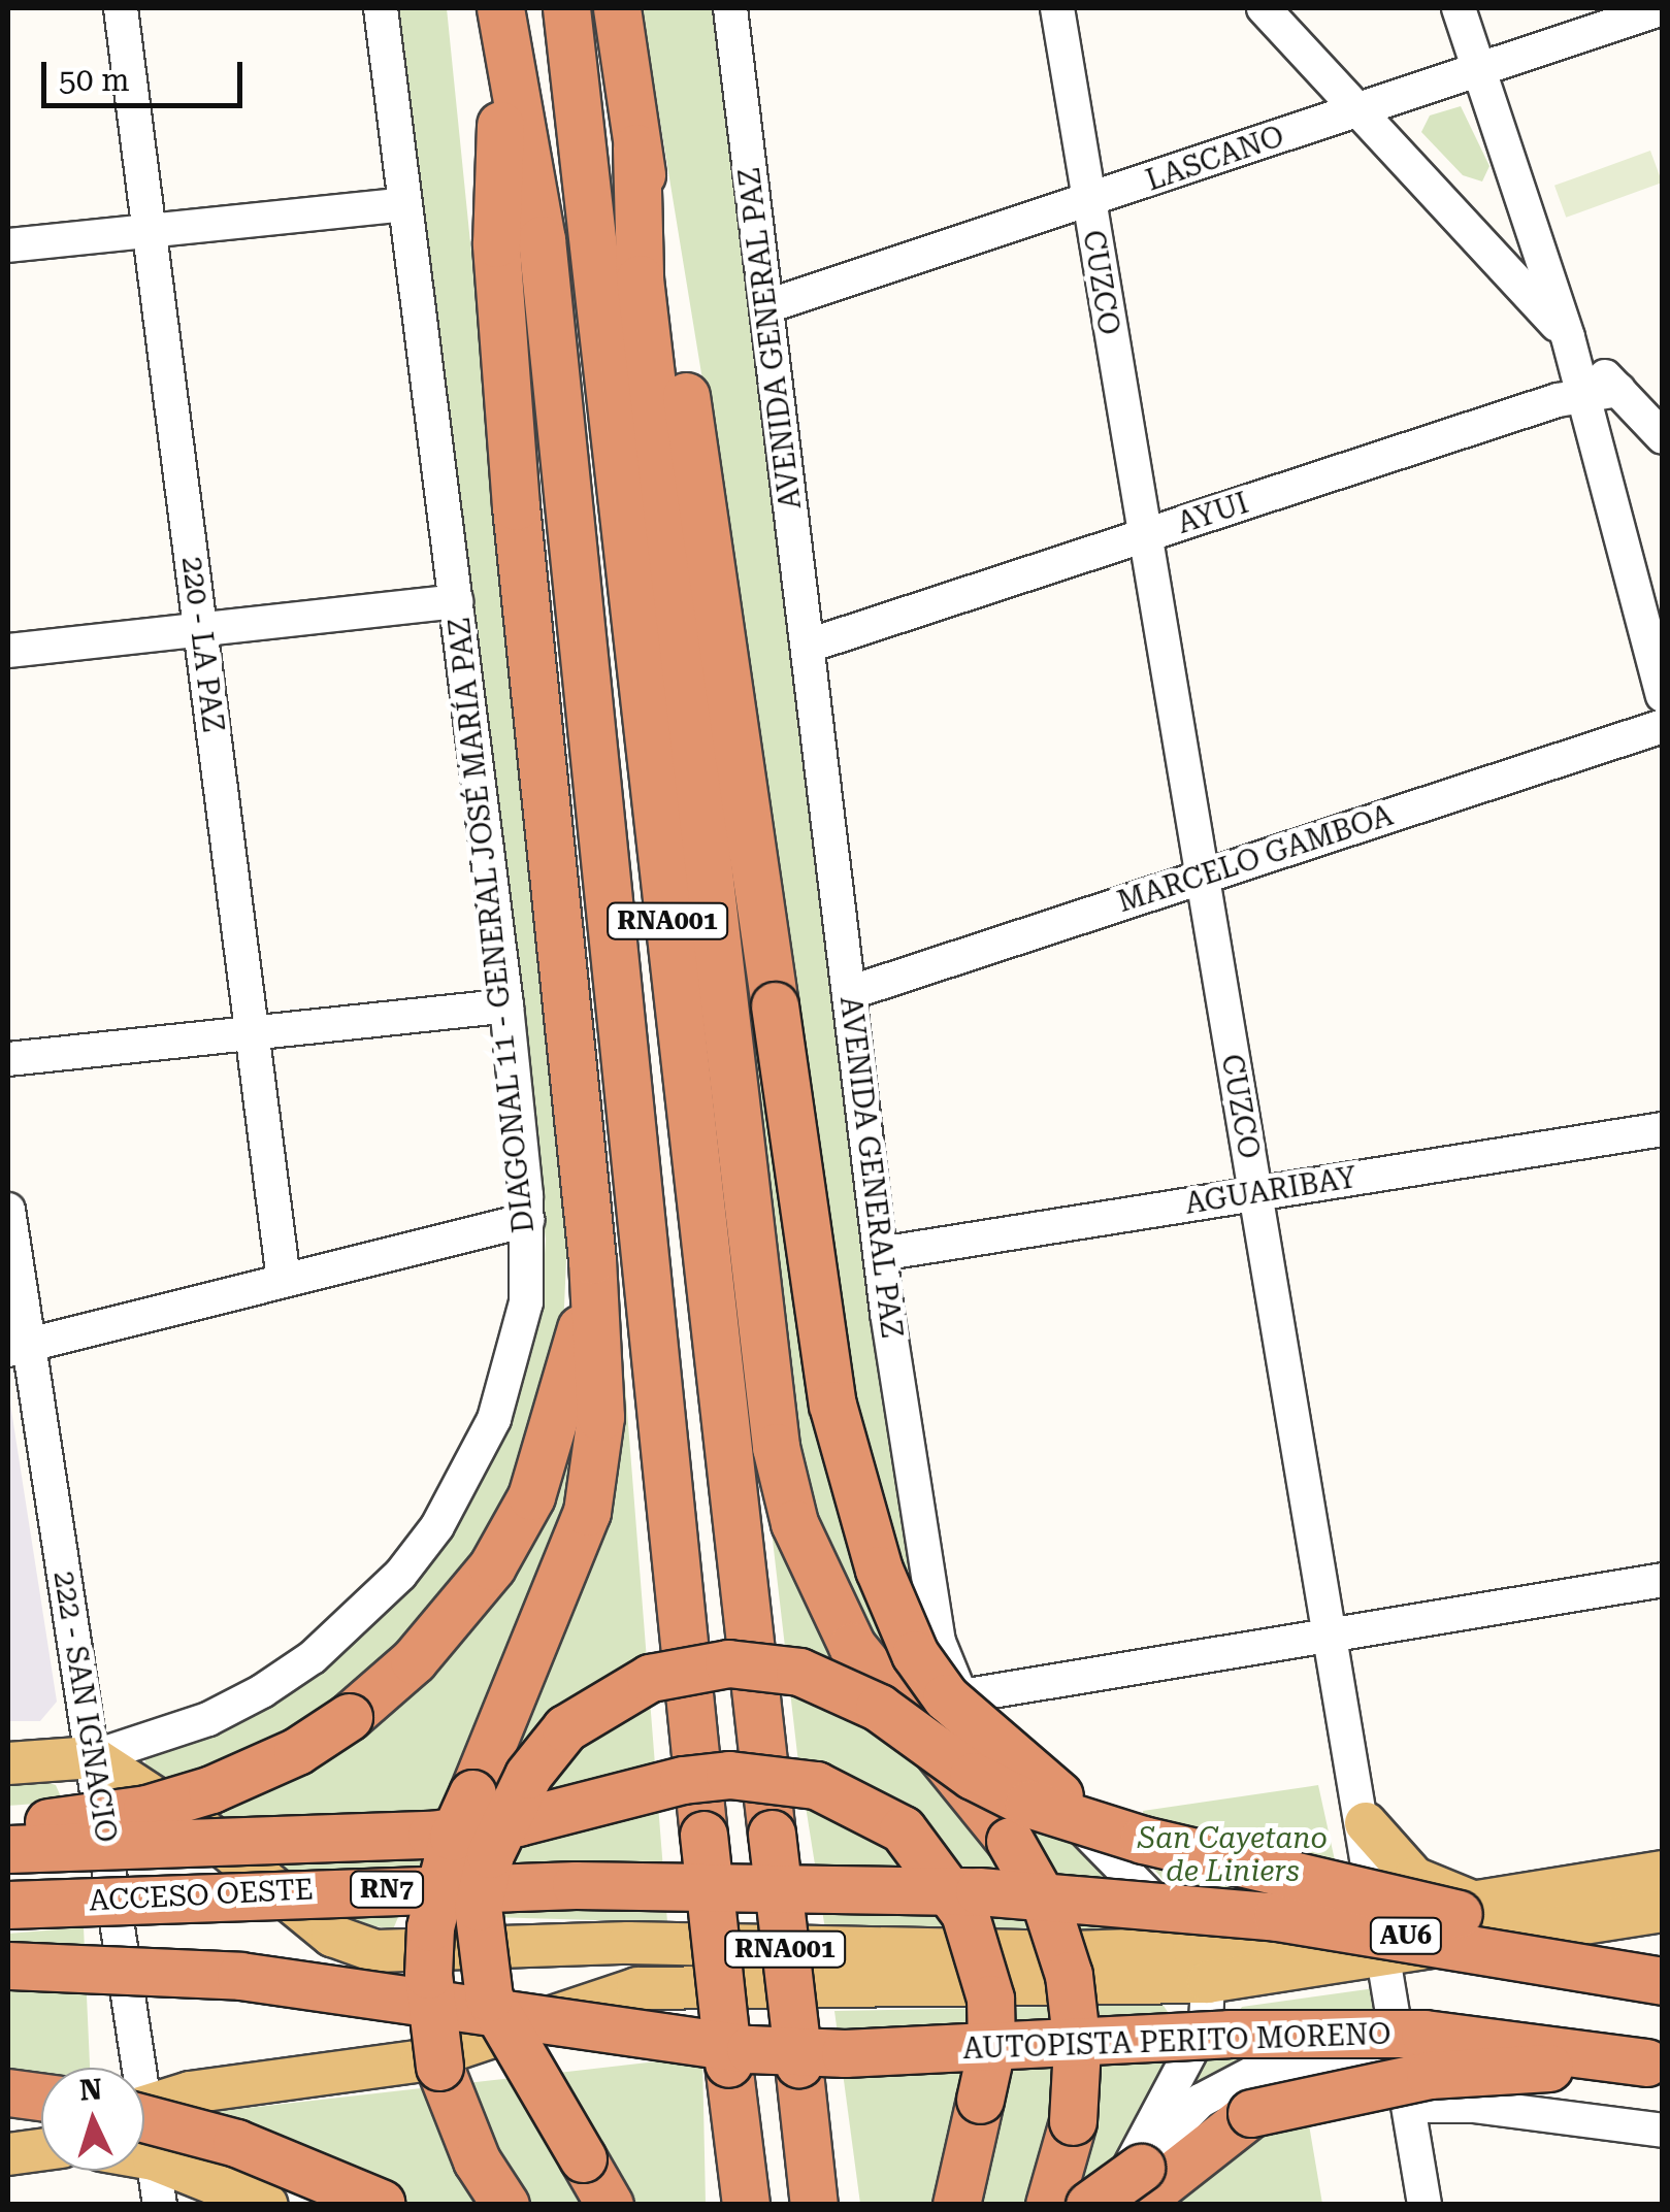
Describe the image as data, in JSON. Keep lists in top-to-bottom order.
{
  "streets": {
    "highway": [
      "RNA001",
      "RN7",
      "ACCESO OESTE",
      "AU6",
      "AUTOPISTA PERITO MORENO"
    ],
    "street": [
      "LASCANO",
      "CUZCO",
      "AVENIDA GENERAL PAZ",
      "AYUI",
      "220 - LA PAZ",
      "MARCELO GAMBOA",
      "DIAGONAL 11 - GENERAL JOSÉ MARÍA PAZ",
      "AGUARIBAY",
      "222 - SAN IGNACIO"
    ]
  },
  "crossings": [
    ["LASCANO", "CUZCO"],
    ["LASCANO", "AVENIDA GENERAL PAZ"],
    ["CUZCO", "AYUI"],
    ["CUZCO", "MARCELO GAMBOA"],
    ["CUZCO", "AGUARIBAY"],
    ["AVENIDA GENERAL PAZ", "AYUI"],
    ["AVENIDA GENERAL PAZ", "MARCELO GAMBOA"],
    ["AVENIDA GENERAL PAZ", "AGUARIBAY"],
    ["RNA001", "AUTOPISTA PERITO MORENO"],
    ["DIAGONAL 11 - GENERAL JOSÉ MARÍA PAZ", "222 - SAN IGNACIO"],
    ["ACCESO OESTE", "AU6"]
  ],
  "parks": ["San Cayetano de Liniers"],
  "scale_bar": "50 m",
  "north": "top"
}
